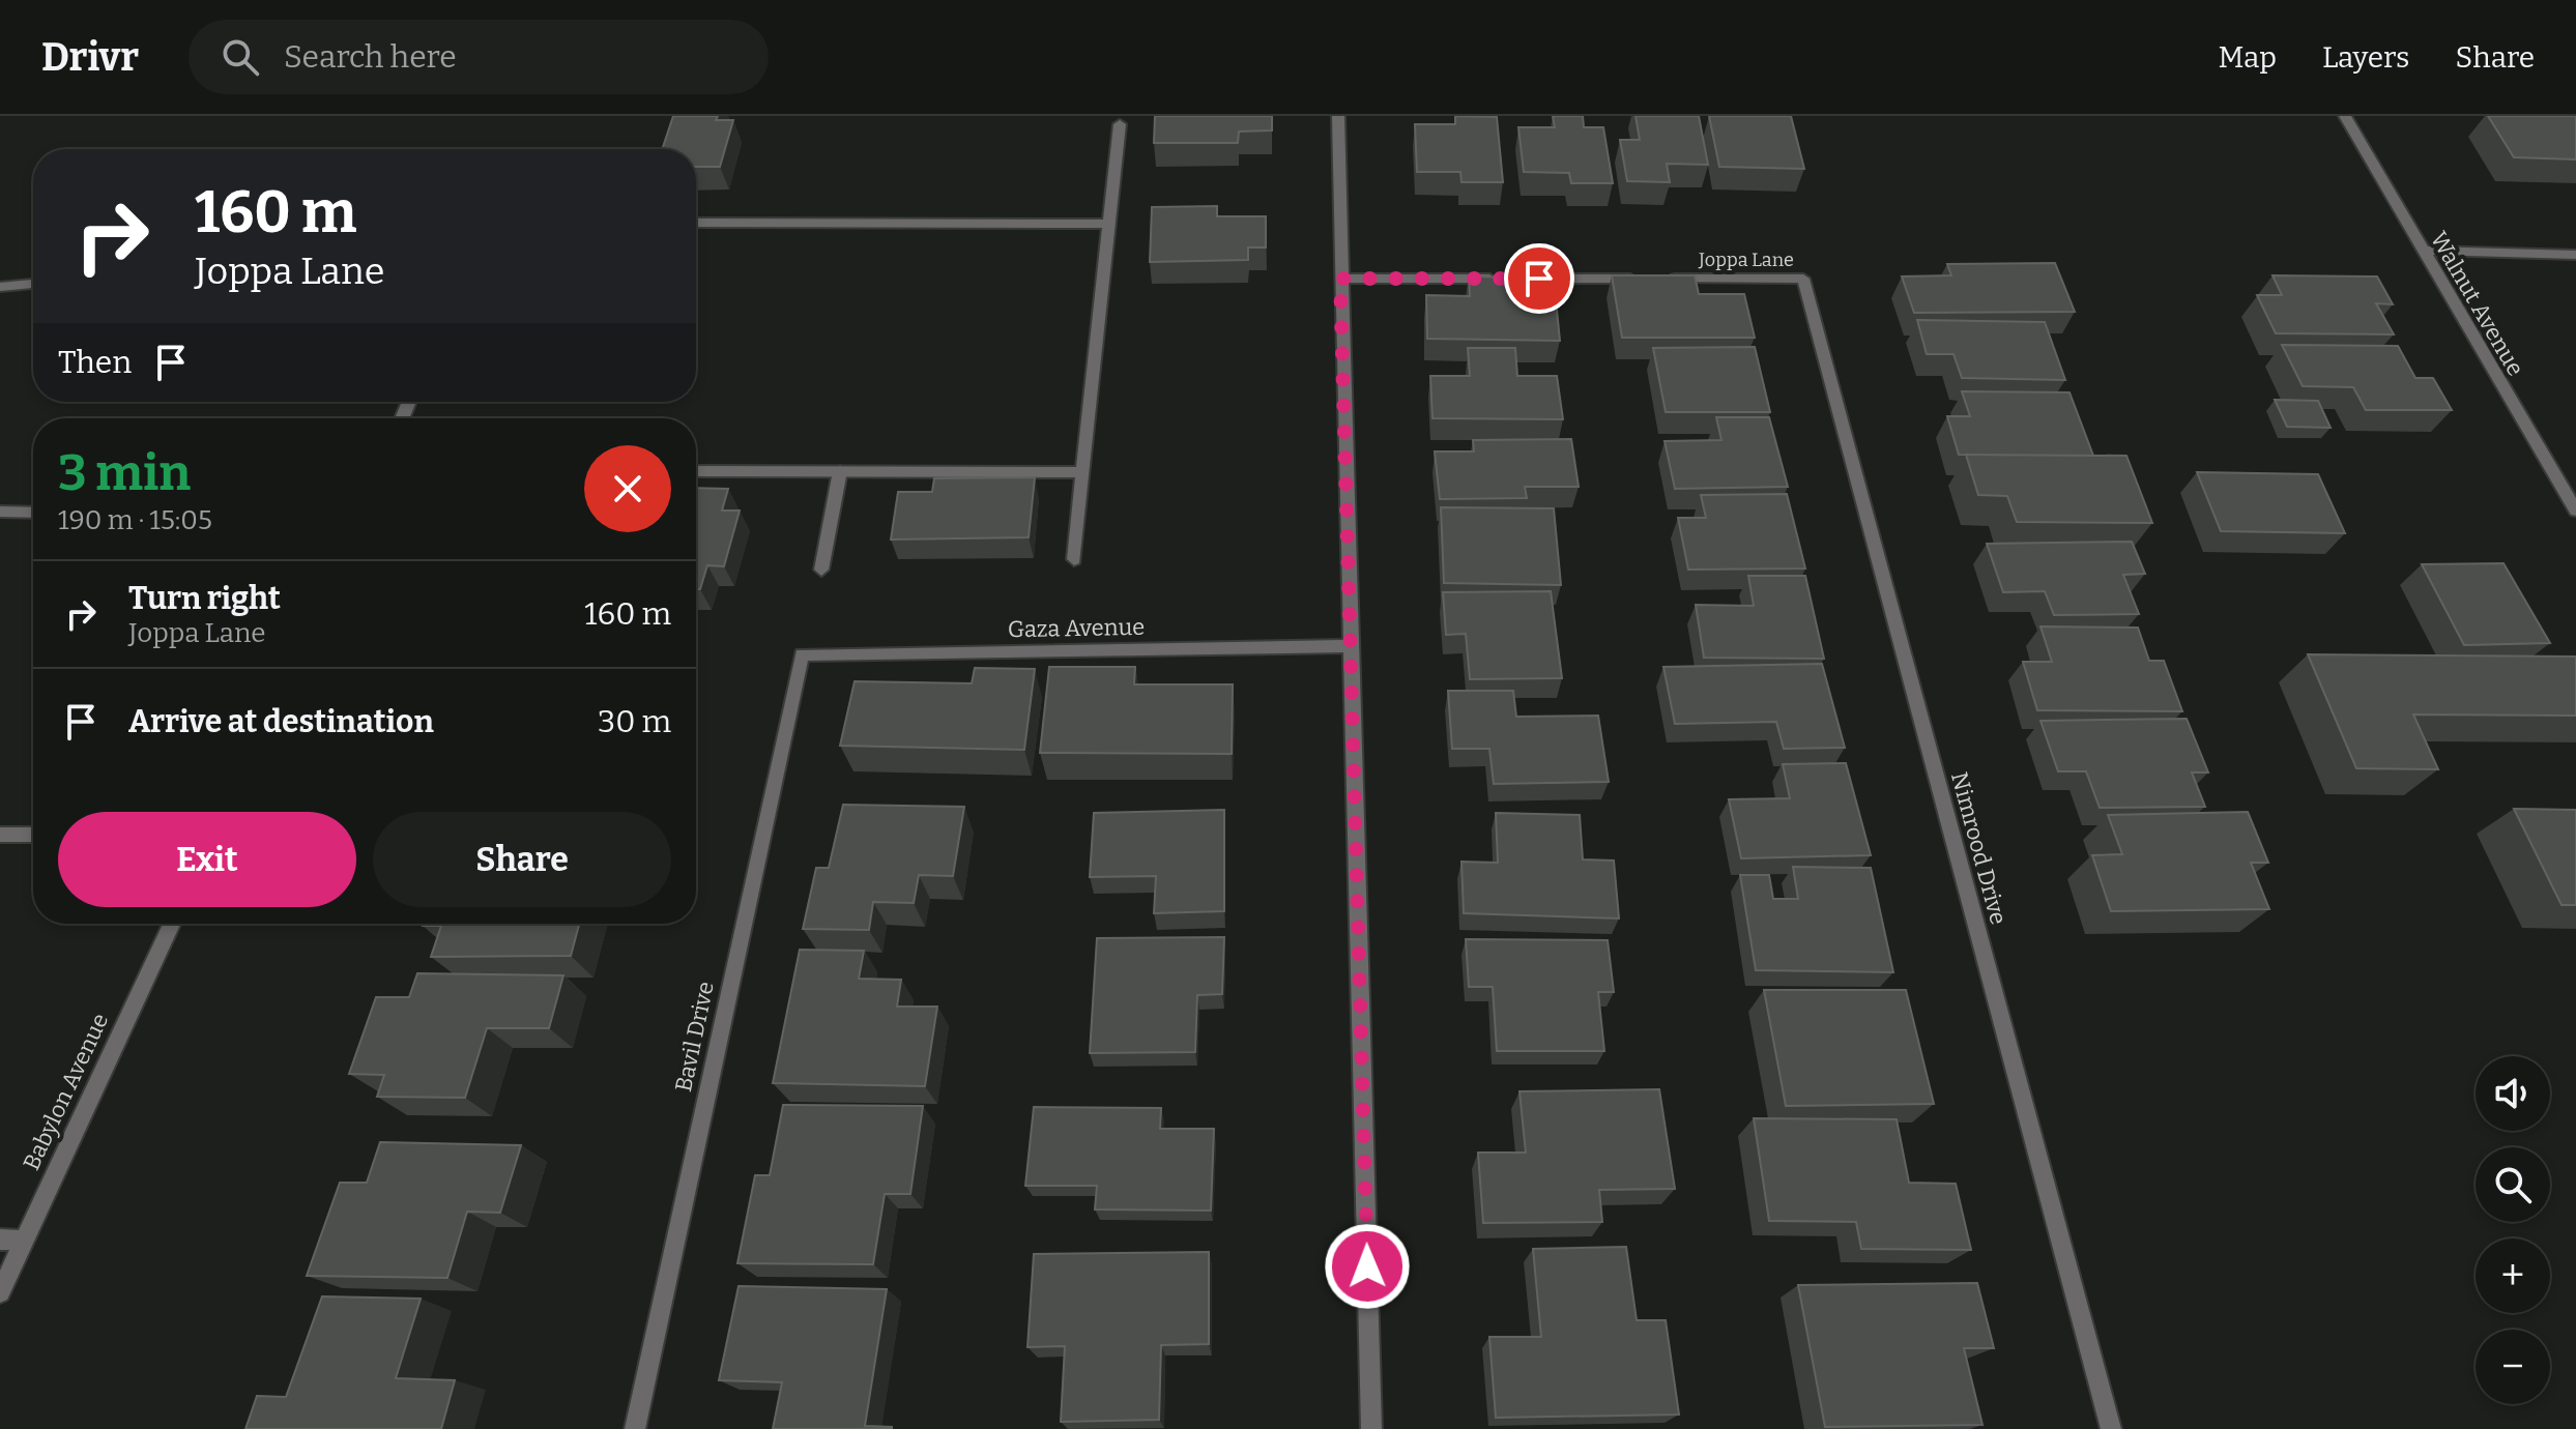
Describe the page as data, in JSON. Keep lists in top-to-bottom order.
{
  "streets": {
    "street": [
      "Joppa Lane",
      "Walnut Avenue",
      "Gaza Avenue",
      "Nimrood Drive",
      "Bavil Drive",
      "Babylon Avenue"
    ]
  },
  "crossings": [
    ["Joppa Lane", "Nimrood Drive"],
    ["Gaza Avenue", "Bavil Drive"]
  ],
  "page": {
    "header": "Drivr",
    "search": "Search here",
    "nav": ["Map", "Layers", "Share"],
    "turn": ["160 m", "Joppa Lane"],
    "then": "Then",
    "heading": ["3 min", "190 m · 15:05"],
    "list": [
      {
        "name": "Turn right",
        "note": "Joppa Lane",
        "value": "160 m"
      },
      {
        "name": "Arrive at destination",
        "value": "30 m"
      }
    ],
    "buttons": ["Exit", "Share"],
    "map_buttons": ["+", "−"]
  }
}
